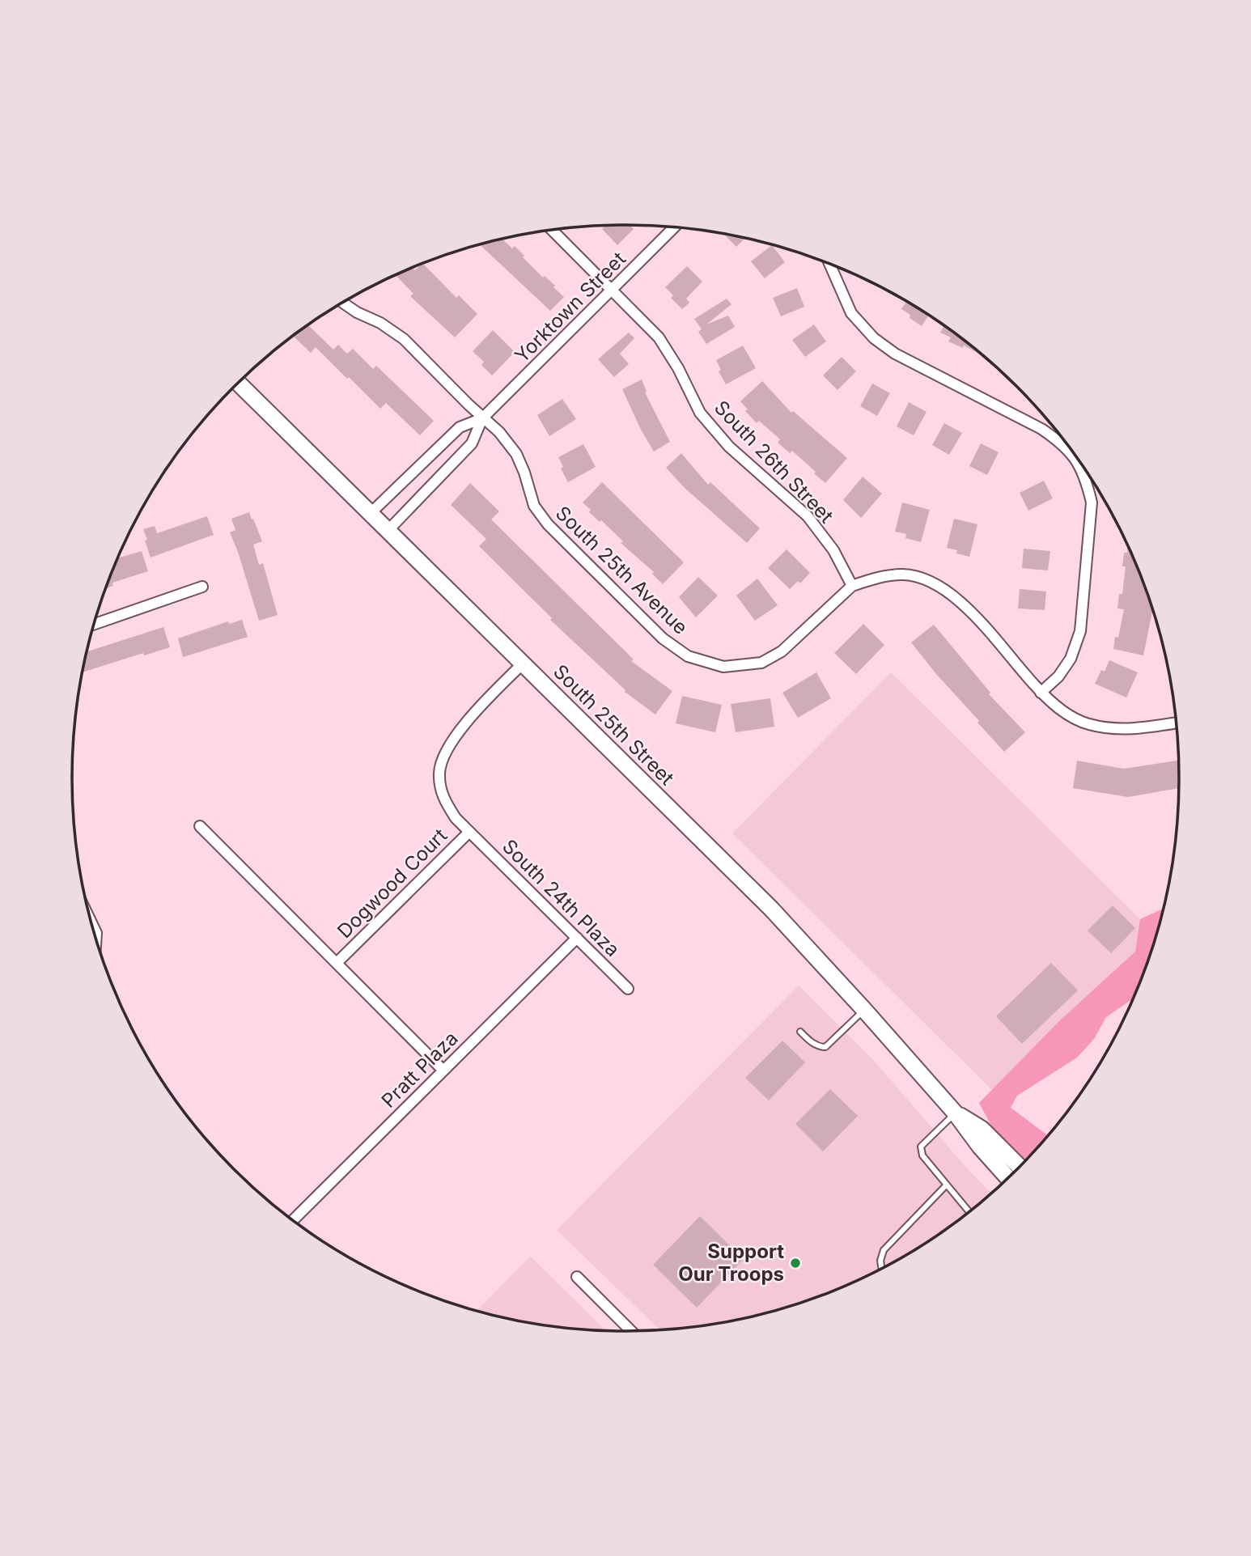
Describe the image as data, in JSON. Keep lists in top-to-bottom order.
{
  "streets": {
    "street": [
      "Yorktown Street",
      "South 26th Street",
      "South 25th Avenue",
      "South 25th Street",
      "Dogwood Court",
      "South 24th Plaza",
      "Pratt Plaza"
    ]
  },
  "crossings": [
    ["Yorktown Street", "South 26th Street"],
    ["Yorktown Street", "South 25th Avenue"],
    ["Yorktown Street", "South 25th Street"],
    ["South 26th Street", "South 25th Avenue"],
    ["South 25th Street", "Dogwood Court"],
    ["Dogwood Court", "South 24th Plaza"],
    ["South 24th Plaza", "Pratt Plaza"]
  ],
  "places": ["Support Our Troops"]
}
